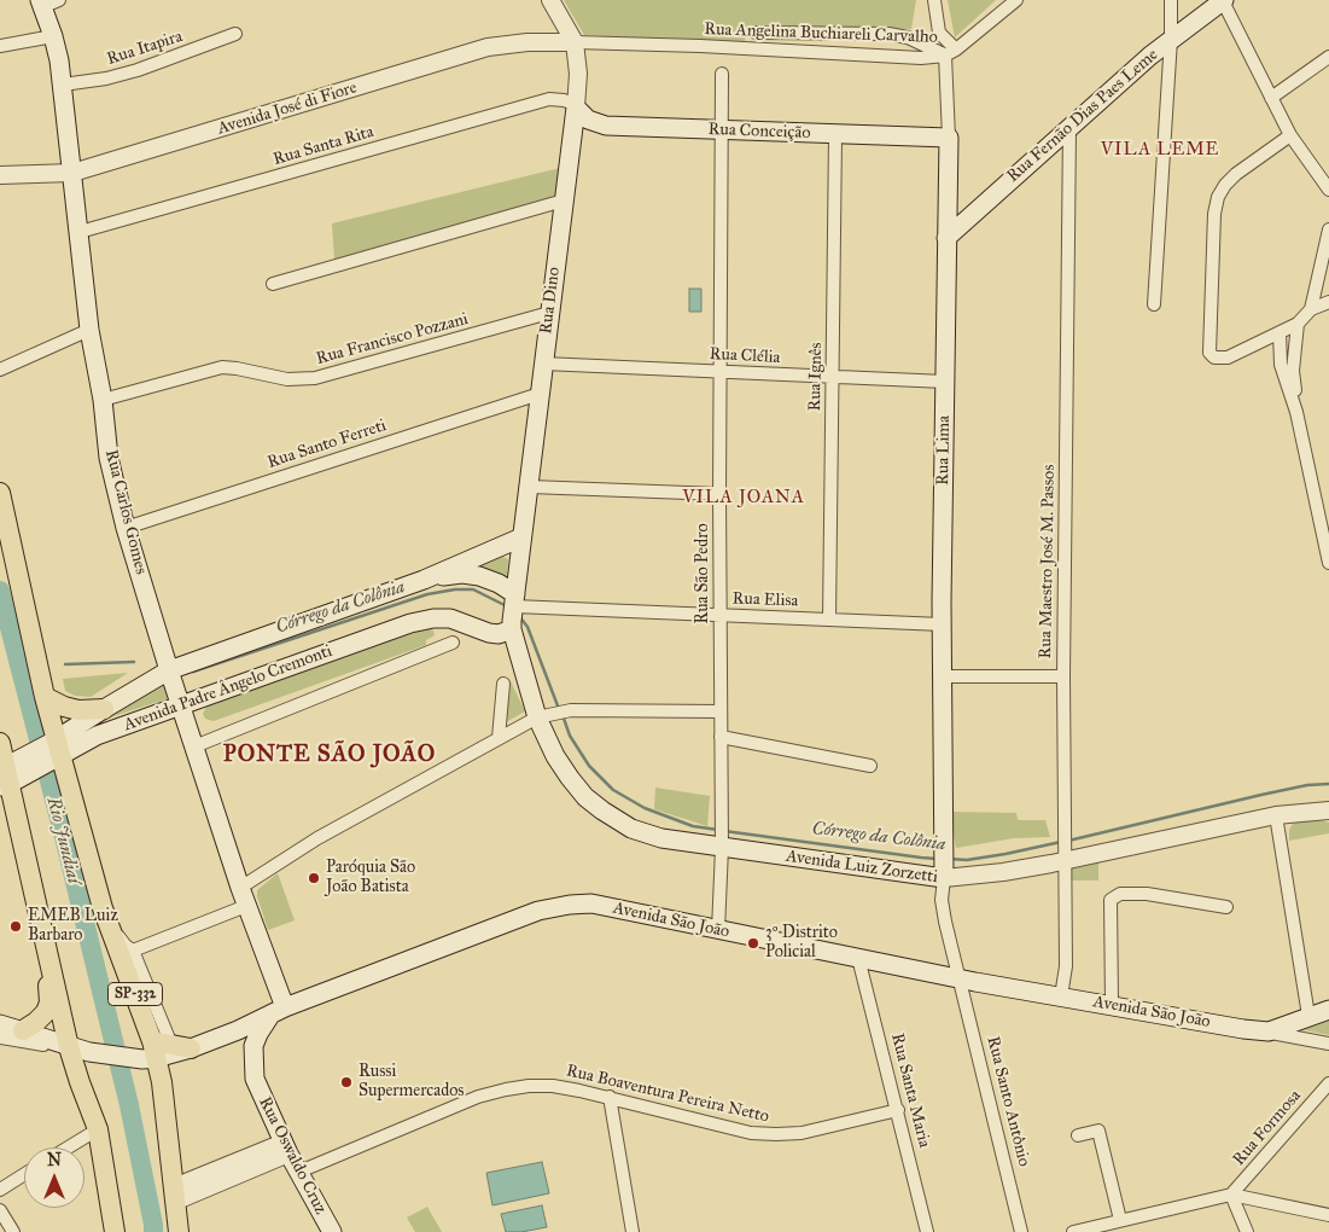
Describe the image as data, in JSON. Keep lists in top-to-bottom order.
{
  "streets": {
    "main road": [
      "Rua Fernão Dias Paes Leme",
      "Rua Conceição",
      "Rua Dino",
      "Rua Lima",
      "Rua Carlos Gomes",
      "Avenida Padre Ângelo Cremonti",
      "Avenida Luiz Zorzetti",
      "Avenida São João",
      "SP-332",
      "Rua Oswaldo Cruz"
    ],
    "street": [
      "Rua Angelina Buchiareli Carvalho",
      "Rua Itapira",
      "Avenida José di Fiore",
      "Rua Santa Rita",
      "Rua Francisco Pozzani",
      "Rua Clélia",
      "Rua Ignês",
      "Rua Santo Ferreti",
      "Rua Maestro José M. Passos",
      "Rua São Pedro",
      "Rua Elisa",
      "Rua Santa Maria",
      "Rua Boaventura Pereira Netto",
      "Rua Santo Antônio",
      "Rua Formosa"
    ]
  },
  "crossings": [
    ["Rua Angelina Buchiareli Carvalho", "Avenida José di Fiore"],
    ["Rua Angelina Buchiareli Carvalho", "Rua Dino"],
    ["Rua Angelina Buchiareli Carvalho", "Rua Lima"],
    ["Rua Itapira", "Rua Carlos Gomes"],
    ["Avenida José di Fiore", "Rua Dino"],
    ["Avenida José di Fiore", "Rua Carlos Gomes"],
    ["Rua Fernão Dias Paes Leme", "Rua Lima"],
    ["Rua Fernão Dias Paes Leme", "Rua Maestro José M. Passos"],
    ["Rua Conceição", "Rua Santa Rita"],
    ["Rua Conceição", "Rua Dino"],
    ["Rua Conceição", "Rua Ignês"],
    ["Rua Conceição", "Rua Lima"],
    ["Rua Conceição", "Rua São Pedro"],
    ["Rua Santa Rita", "Rua Dino"],
    ["Rua Santa Rita", "Rua Carlos Gomes"],
    ["Rua Dino", "Rua Francisco Pozzani"],
    ["Rua Dino", "Rua Clélia"],
    ["Rua Dino", "Rua Santo Ferreti"],
    ["Rua Dino", "Rua Elisa"],
    ["Rua Dino", "Avenida Padre Ângelo Cremonti"],
    ["Rua Dino", "Avenida Luiz Zorzetti"],
    ["Rua Francisco Pozzani", "Rua Carlos Gomes"],
    ["Rua Clélia", "Rua Ignês"],
    ["Rua Clélia", "Rua Lima"],
    ["Rua Clélia", "Rua São Pedro"],
    ["Rua Ignês", "Rua Elisa"],
    ["Rua Santo Ferreti", "Rua Carlos Gomes"],
    ["Rua Lima", "Rua Elisa"],
    ["Rua Lima", "Avenida Luiz Zorzetti"],
    ["Rua Carlos Gomes", "Avenida Padre Ângelo Cremonti"],
    ["Rua Carlos Gomes", "Avenida São João"],
    ["Rua Carlos Gomes", "Rua Oswaldo Cruz"],
    ["Rua Maestro José M. Passos", "Avenida Luiz Zorzetti"],
    ["Rua Maestro José M. Passos", "Avenida São João"],
    ["Rua São Pedro", "Rua Elisa"],
    ["Rua São Pedro", "Avenida Luiz Zorzetti"],
    ["Rua São Pedro", "Avenida São João"],
    ["Rua Elisa", "Avenida Padre Ângelo Cremonti"],
    ["Rua Elisa", "Avenida Luiz Zorzetti"],
    ["Avenida Padre Ângelo Cremonti", "Avenida Luiz Zorzetti"],
    ["Avenida Padre Ângelo Cremonti", "SP-332"],
    ["Avenida São João", "Rua Santa Maria"],
    ["Avenida São João", "Rua Santo Antônio"],
    ["Avenida São João", "Rua Oswaldo Cruz"],
    ["Rua Santa Maria", "Rua Boaventura Pereira Netto"],
    ["Rua Boaventura Pereira Netto", "Rua Oswaldo Cruz"]
  ],
  "districts": ["VILA LEME", "VILA JOANA", "PONTE SÃO JOÃO"],
  "water": ["Córrego da Colônia", "Rio Jundiaí"],
  "places": [
    "Paróquia São João Batista",
    "EMEB Luiz Barbaro",
    "3º Distrito Policial",
    "Russi Supermercados"
  ],
  "north": "top"
}
